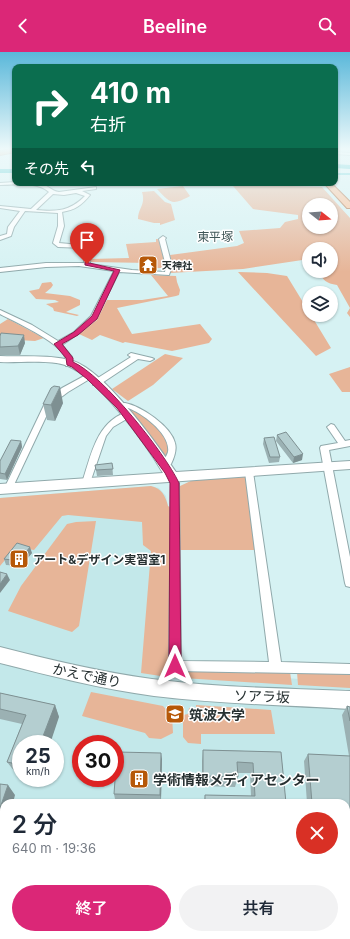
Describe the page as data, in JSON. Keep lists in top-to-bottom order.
{
  "streets": {
    "street": ["かえで通り", "ソアラ坂"]
  },
  "crossings": [
    ["かえで通り", "ソアラ坂"]
  ],
  "districts": ["東平塚"],
  "places": {
    "temple": ["天神社"],
    "building": ["アート&デザイン実習室1", "学術情報メディアセンター"],
    "school or university": ["筑波大学"]
  },
  "north": "right",
  "page": {
    "header": "Beeline",
    "turn": ["410 m", "右折"],
    "then": "その先",
    "speed": "25 km/h",
    "limit": "30",
    "heading": ["2 分", "640 m · 19:36"],
    "buttons": ["終了", "共有"]
  }
}
